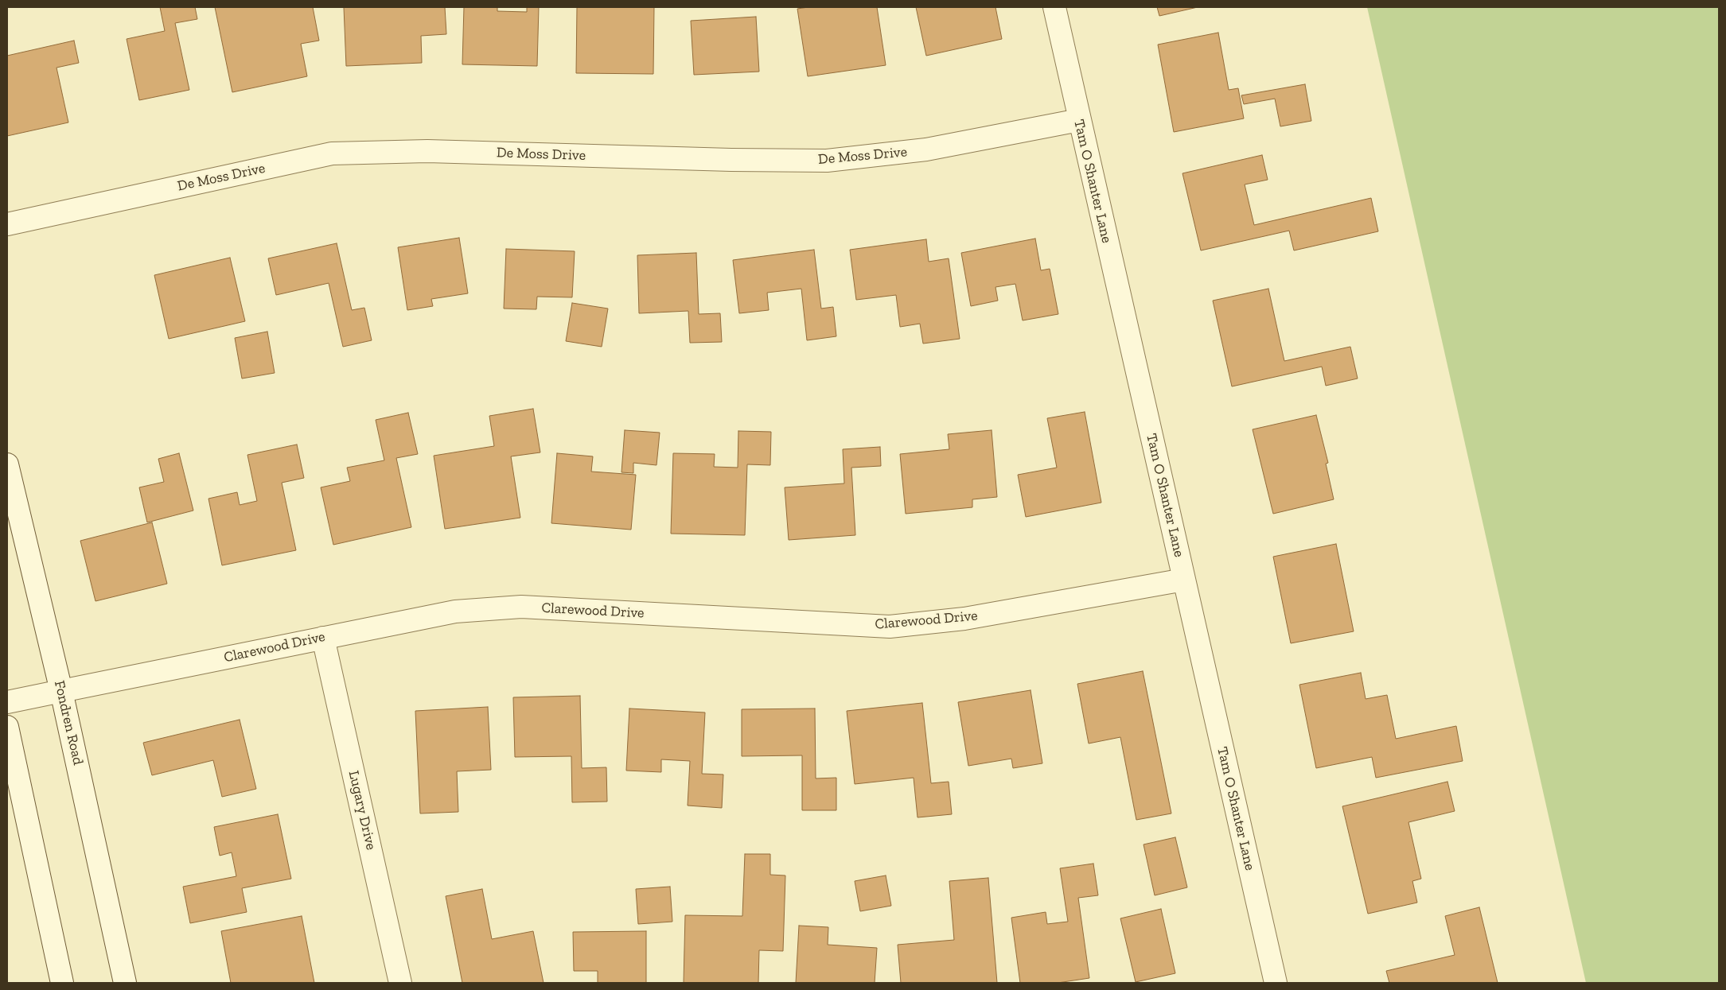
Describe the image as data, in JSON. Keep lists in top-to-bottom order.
{
  "streets": {
    "street": [
      "De Moss Drive",
      "Tam O Shanter Lane",
      "Clarewood Drive",
      "Fondren Road",
      "Lugary Drive"
    ]
  },
  "crossings": [
    ["De Moss Drive", "Tam O Shanter Lane"],
    ["Tam O Shanter Lane", "Clarewood Drive"],
    ["Clarewood Drive", "Fondren Road"],
    ["Clarewood Drive", "Lugary Drive"]
  ]
}
